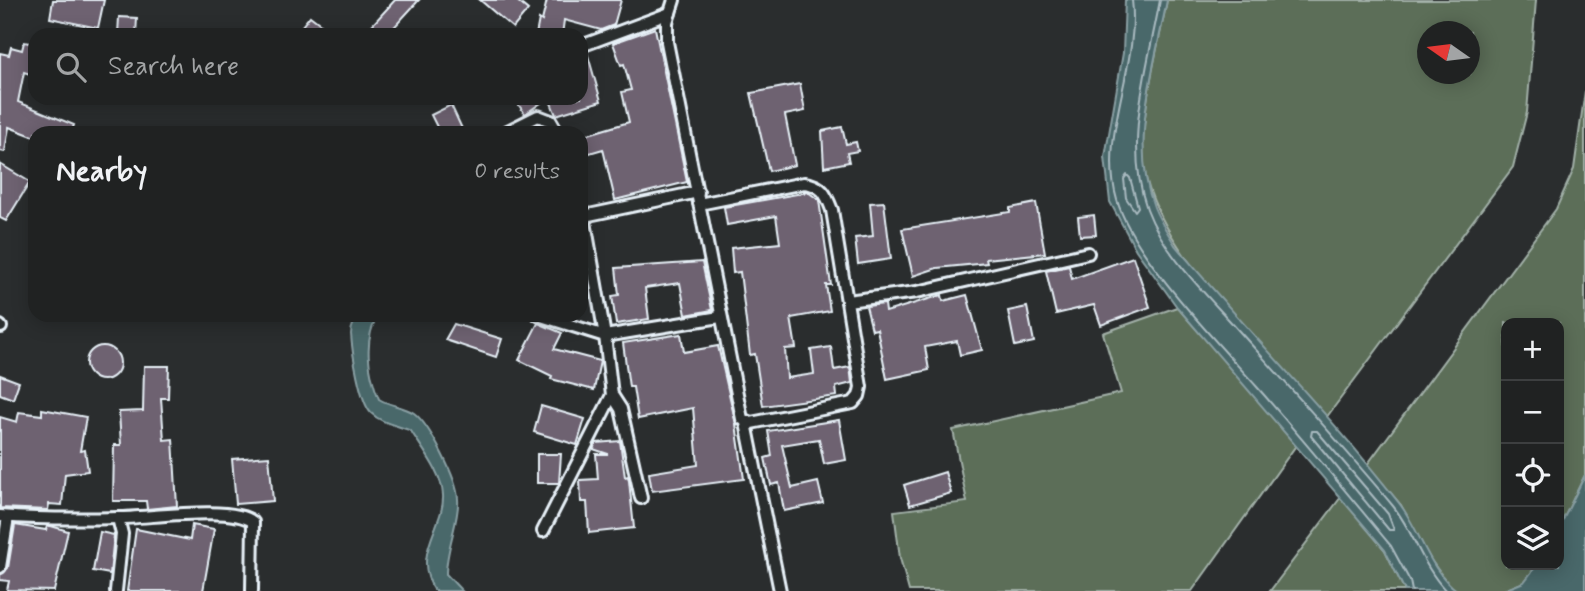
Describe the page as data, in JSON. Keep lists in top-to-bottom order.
{
  "north": "left",
  "page": {
    "search": "Search here",
    "heading": ["Nearby", "0 results"],
    "map_buttons": ["+", "−"]
  }
}
